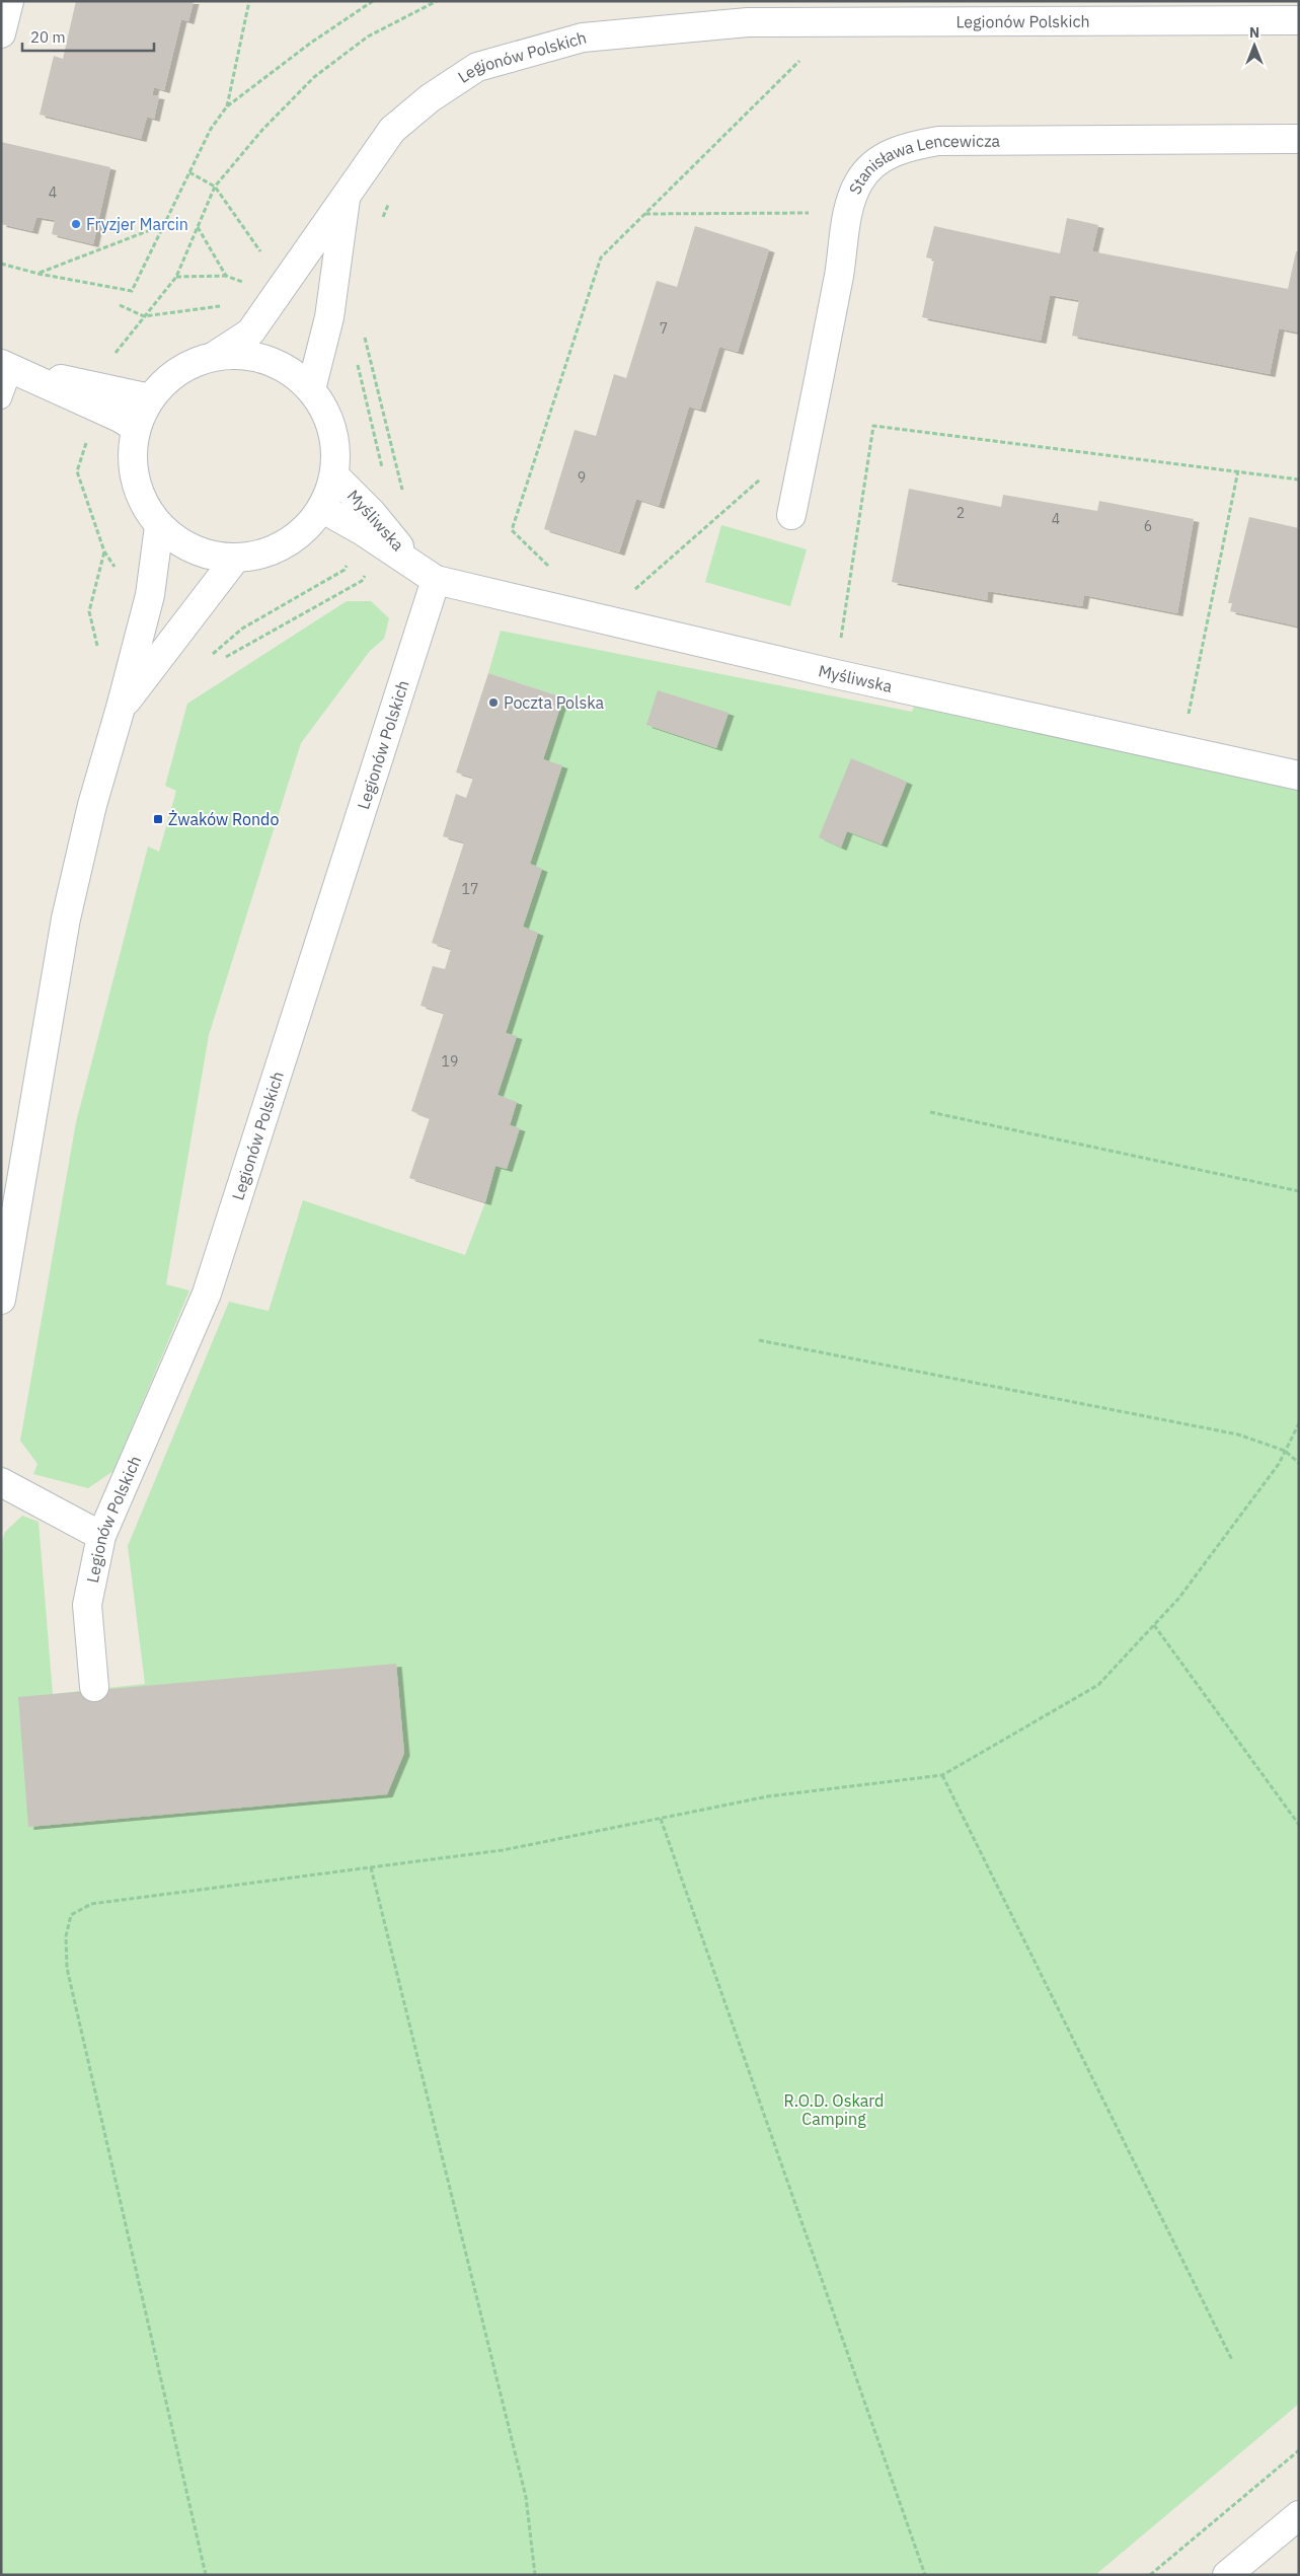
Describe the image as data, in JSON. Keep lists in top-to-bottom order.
{
  "streets": {
    "street": ["Legionów Polskich", "Stanisława Lencewicza", "Myśliwska"]
  },
  "crossings": [
    ["Legionów Polskich", "Myśliwska"]
  ],
  "parks": ["R.O.D. Oskard Camping"],
  "places": {
    "other": ["Fryzjer Marcin", "Poczta Polska"],
    "transit": ["Żwaków Rondo"]
  },
  "house_numbers": [
    "4",
    "7",
    "9",
    "2",
    "4",
    "6",
    "17",
    "19"
  ],
  "scale_bar": "20 m",
  "north": "top"
}
